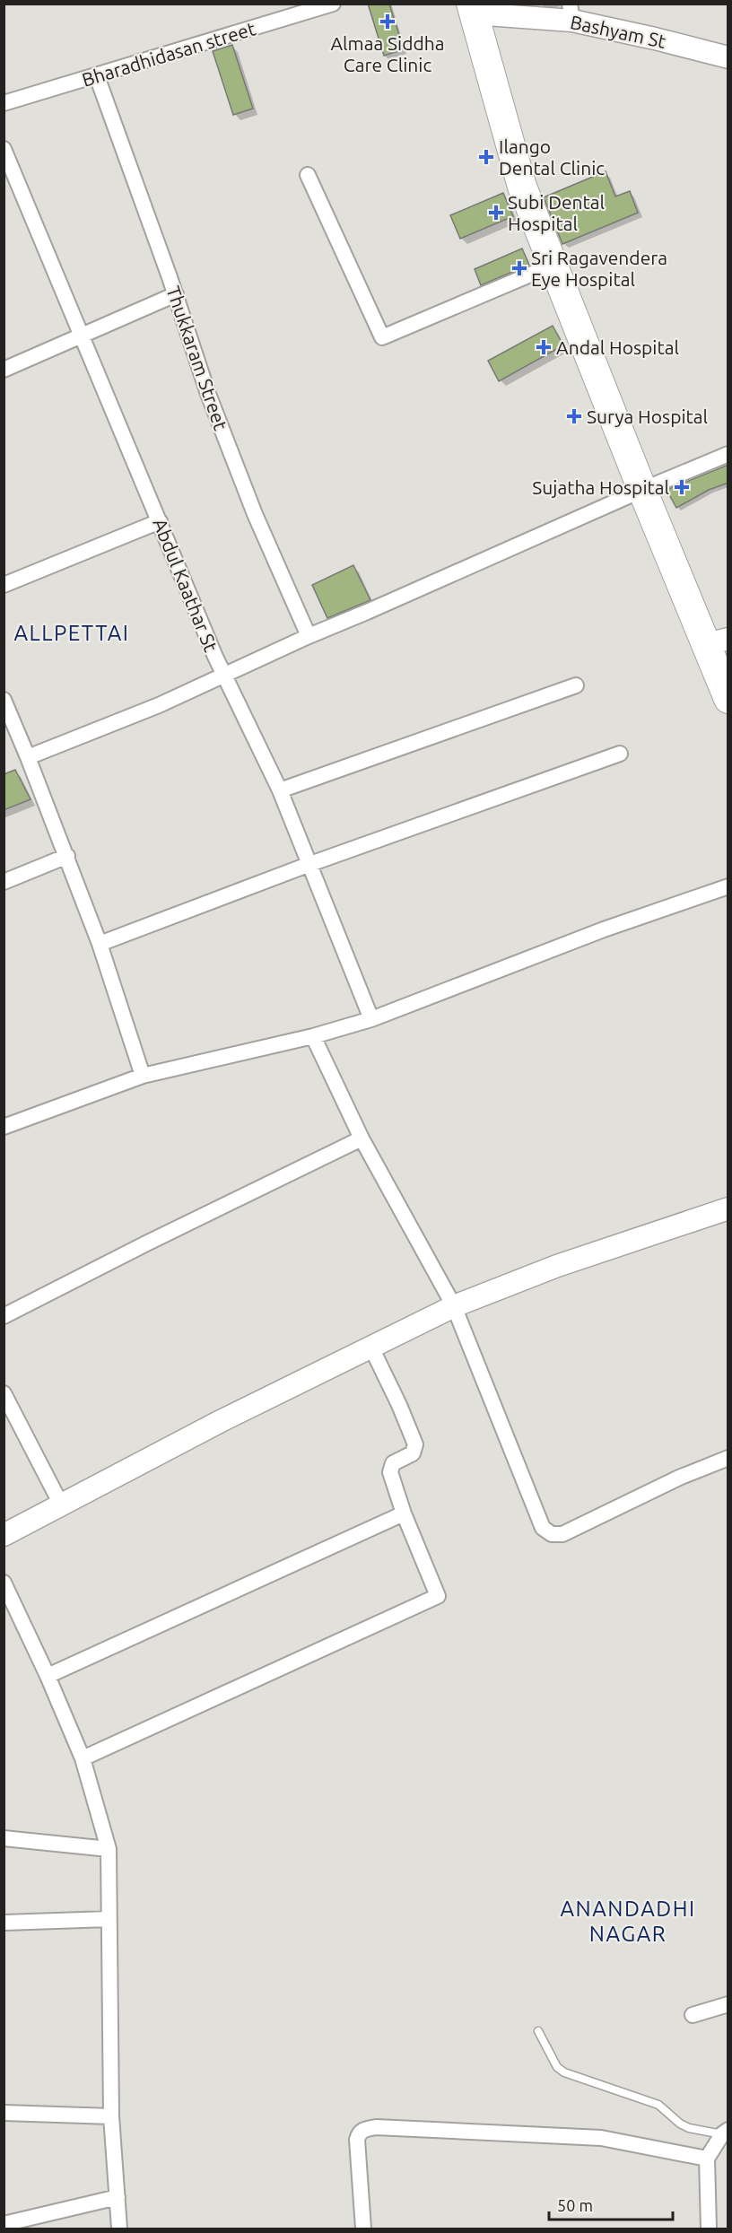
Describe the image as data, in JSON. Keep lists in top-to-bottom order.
{
  "streets": {
    "street": [
      "Bashyam St",
      "Bharadhidasan street",
      "Thukkaram Street",
      "Abdul Kaathar St"
    ]
  },
  "crossings": [
    ["Bharadhidasan street", "Thukkaram Street"]
  ],
  "districts": ["ALLPETTAI", "ANANDADHI NAGAR"],
  "places": {
    "health": [
      "Almaa Siddha Care Clinic",
      "Ilango Dental Clinic",
      "Subi Dental Hospital",
      "Sri Ragavendera Eye Hospital",
      "Andal Hospital",
      "Surya Hospital",
      "Sujatha Hospital"
    ]
  },
  "scale_bar": "50 m"
}
